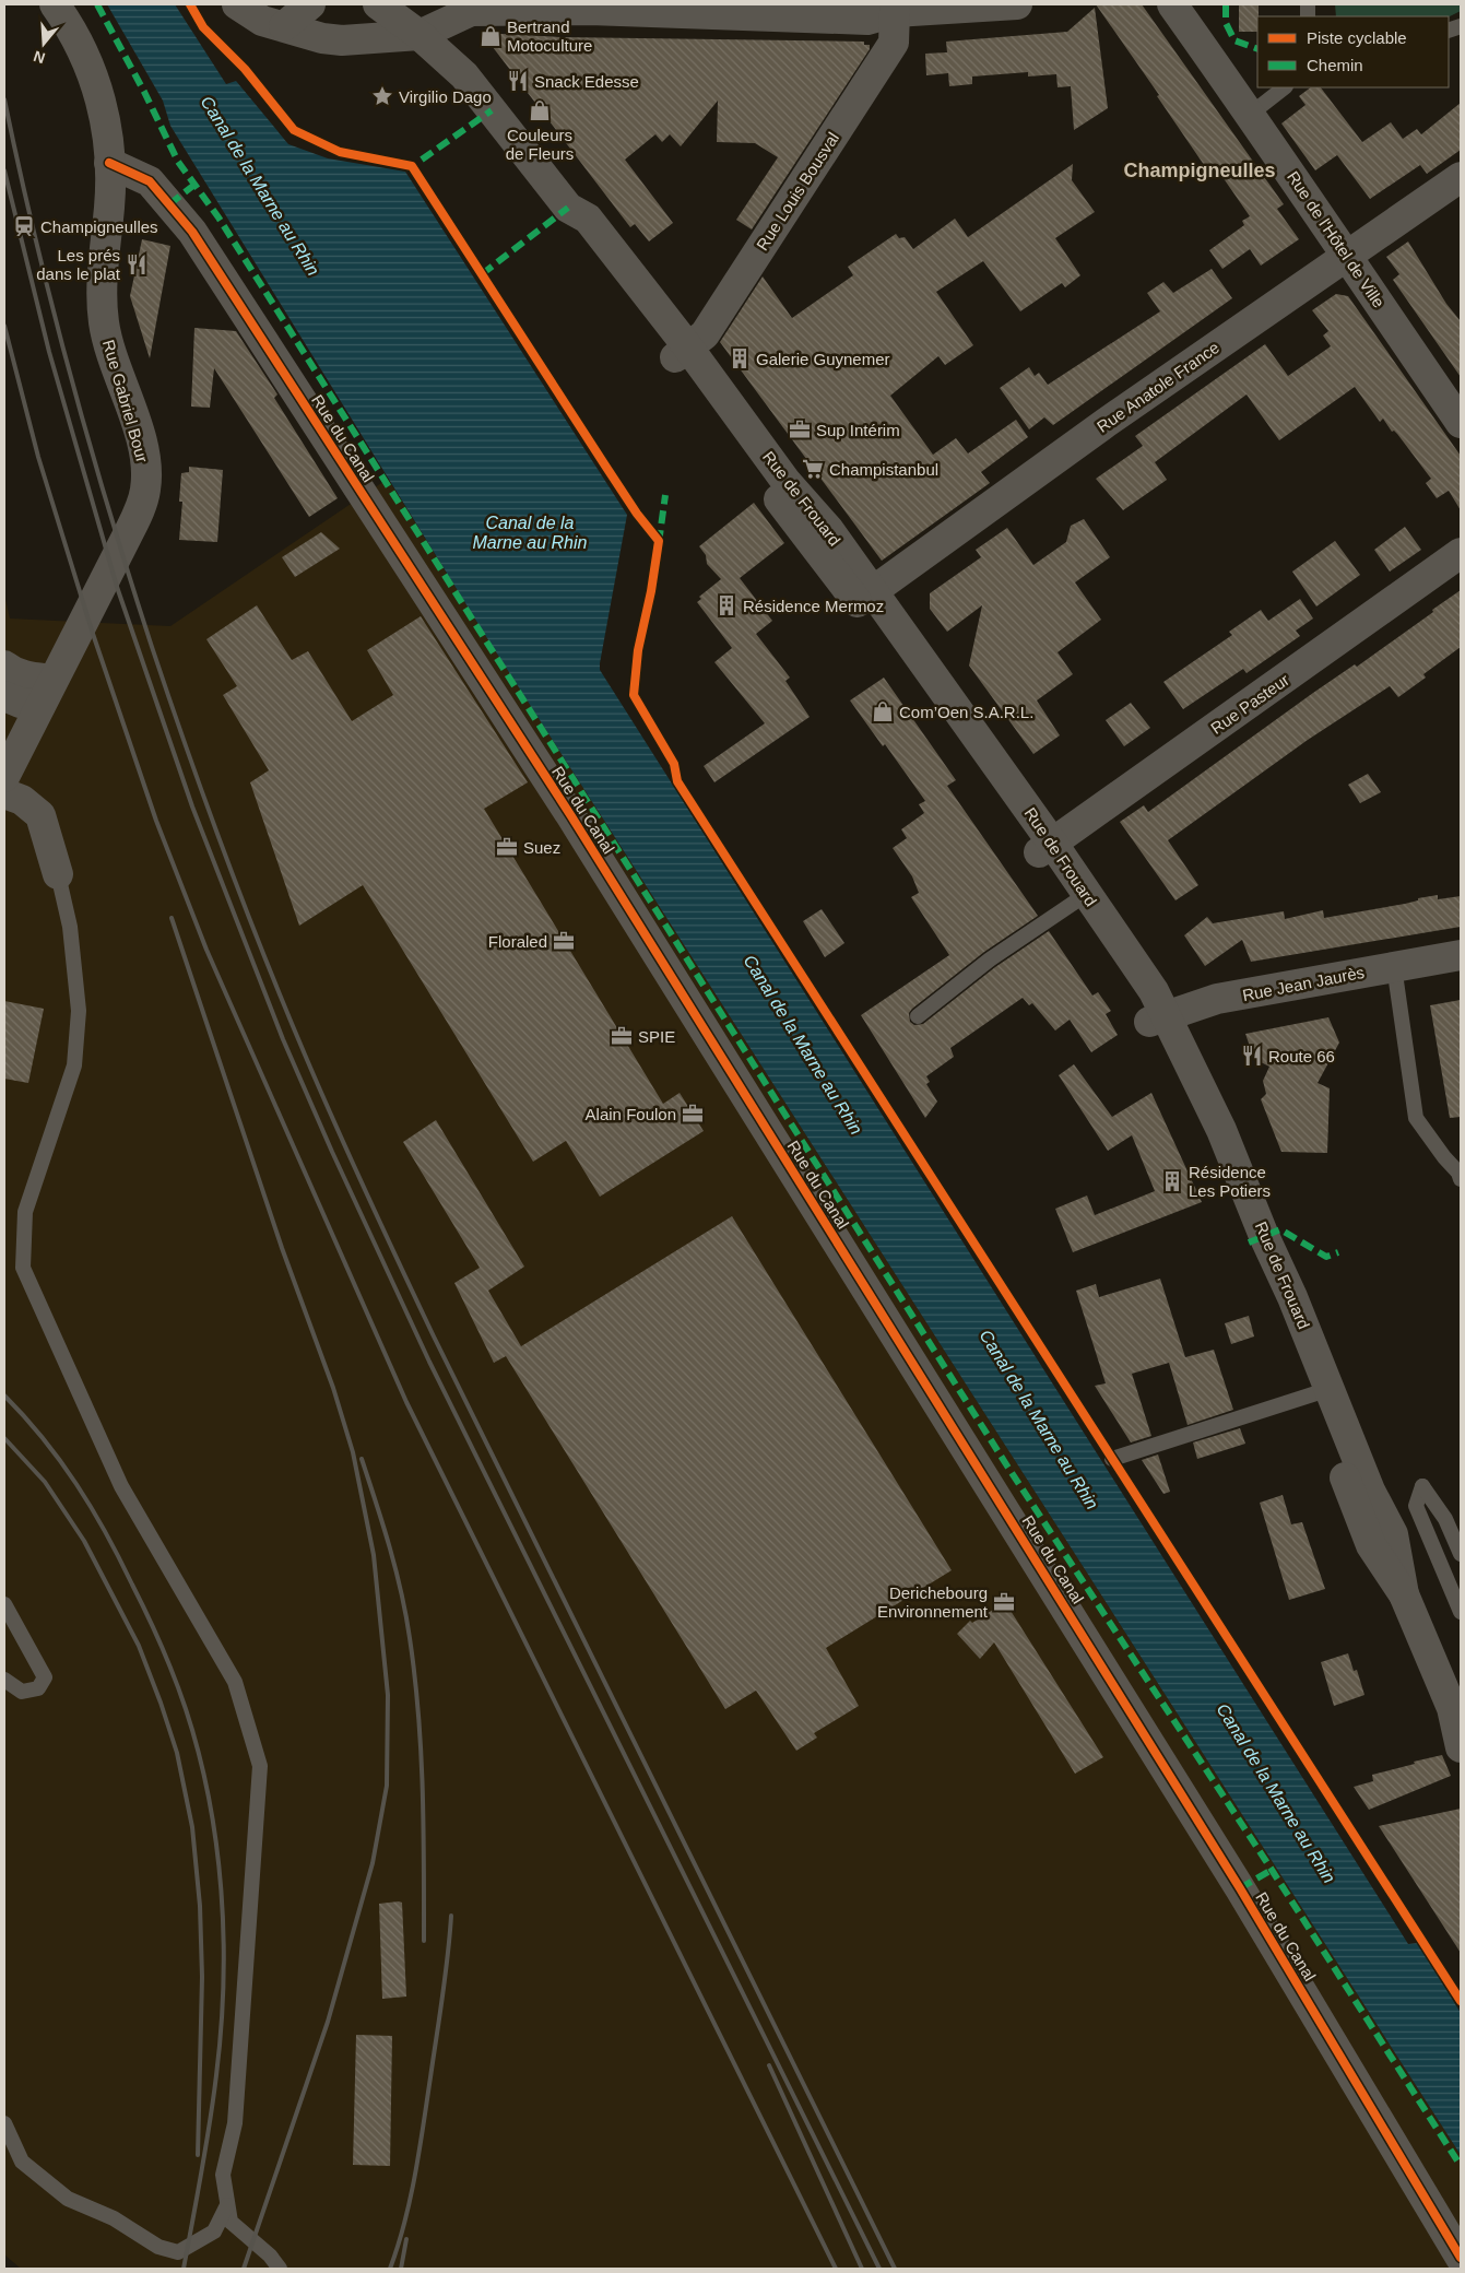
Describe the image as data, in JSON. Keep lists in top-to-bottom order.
{
  "streets": {
    "street": [
      "Rue Louis Bousval",
      "Rue de l'Hôtel de Ville",
      "Rue Anatole France",
      "Rue Gabriel Bour",
      "Rue du Canal",
      "Rue de Frouard",
      "Rue Pasteur",
      "Rue Jean Jaurès"
    ]
  },
  "crossings": [
    ["Rue Louis Bousval", "Rue de Frouard"],
    ["Rue de l'Hôtel de Ville", "Rue Anatole France"],
    ["Rue Anatole France", "Rue de Frouard"],
    ["Rue Gabriel Bour", "Rue du Canal"],
    ["Rue de Frouard", "Rue Pasteur"],
    ["Rue de Frouard", "Rue Jean Jaurès"]
  ],
  "districts": ["Champigneulles"],
  "water": ["Canal de la Marne au Rhin"],
  "places": {
    "shop": ["Bertrand Motoculture", "Couleurs de Fleurs", "Com’Oen S.A.R.L."],
    "restaurant": ["Snack Edesse", "Les prés dans le plat", "Route 66"],
    "place": ["Virgilio Dago"],
    "station": ["Champigneulles"],
    "building": ["Galerie Guynemer", "Résidence Mermoz", "Résidence Les Potiers"],
    "office": [
      "Sup Intérim",
      "Suez",
      "Floraled",
      "SPIE",
      "Alain Foulon",
      "Derichebourg Environnement"
    ],
    "supermarket": ["Champistanbul"]
  },
  "legend": ["Piste cyclable", "Chemin"],
  "north": "bottom"
}
